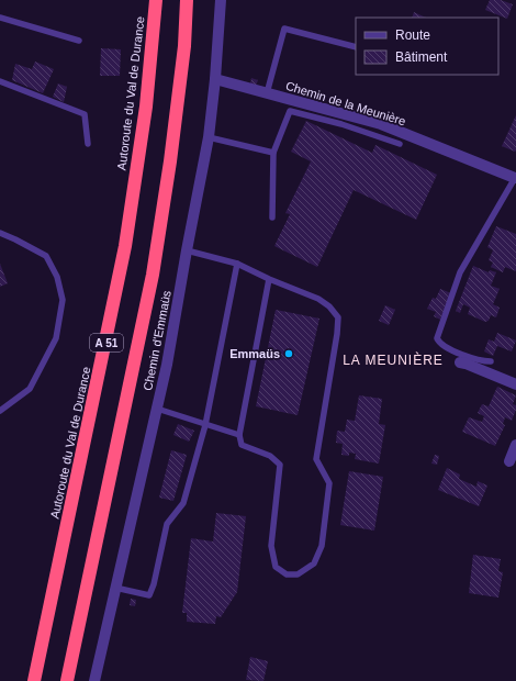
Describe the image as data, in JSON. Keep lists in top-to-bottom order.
{
  "streets": {
    "highway": ["Autoroute du Val de Durance", "A 51"],
    "street": ["Chemin de la Meunière", "Chemin d'Emmaüs"]
  },
  "crossings": [
    ["Chemin de la Meunière", "Chemin d'Emmaüs"]
  ],
  "districts": ["LA MEUNIÈRE"],
  "places": ["Emmaüs"],
  "legend": ["Route", "Bâtiment"]
}
